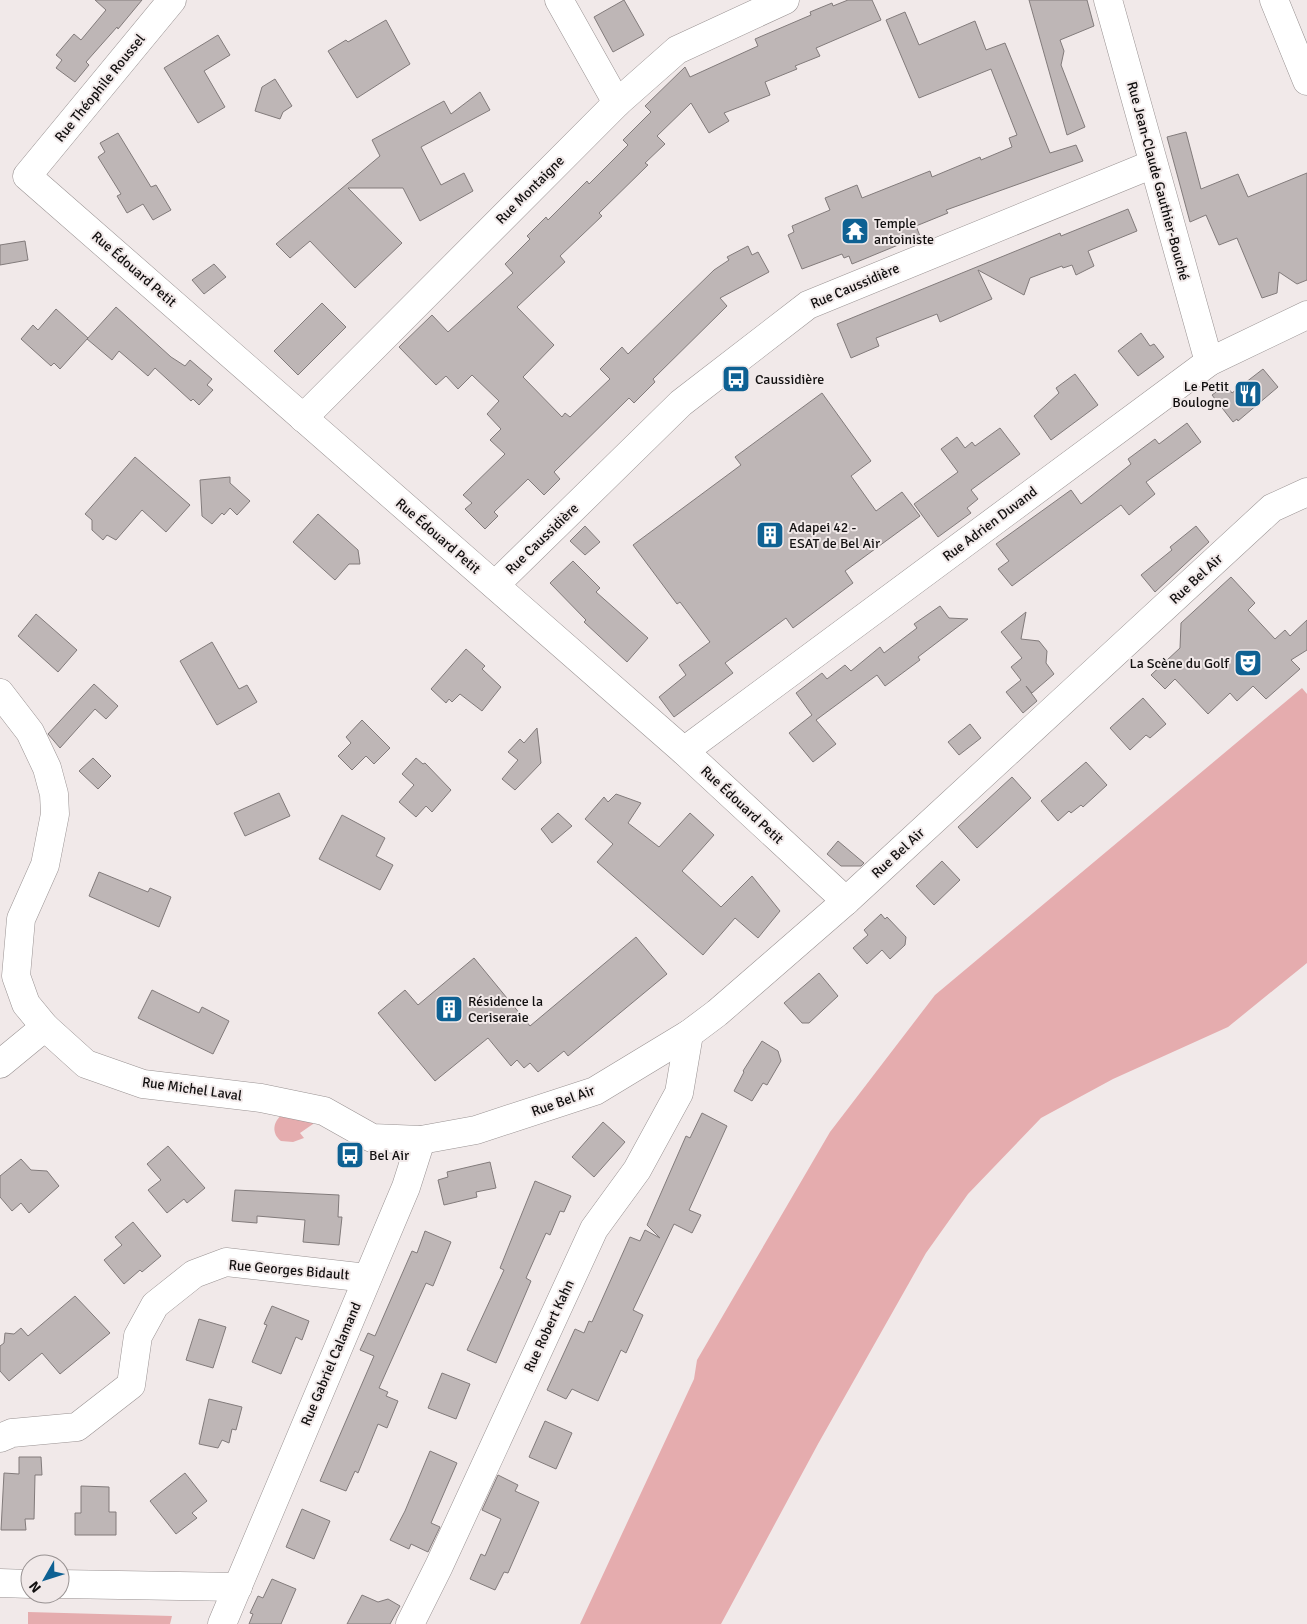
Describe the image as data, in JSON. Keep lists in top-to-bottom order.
{
  "streets": {
    "street": [
      "Rue Théophile Roussel",
      "Rue Jean-Claude Gauthier-Bouché",
      "Rue Montaigne",
      "Rue Édouard Petit",
      "Rue Caussidière",
      "Rue Adrien Duvand",
      "Rue Bel Air",
      "Rue Michel Laval",
      "Rue Georges Bidault",
      "Rue Robert Kahn",
      "Rue Gabriel Calamand"
    ]
  },
  "crossings": [
    ["Rue Théophile Roussel", "Rue Édouard Petit"],
    ["Rue Jean-Claude Gauthier-Bouché", "Rue Caussidière"],
    ["Rue Jean-Claude Gauthier-Bouché", "Rue Adrien Duvand"],
    ["Rue Montaigne", "Rue Édouard Petit"],
    ["Rue Édouard Petit", "Rue Caussidière"],
    ["Rue Édouard Petit", "Rue Adrien Duvand"],
    ["Rue Édouard Petit", "Rue Bel Air"],
    ["Rue Bel Air", "Rue Michel Laval"],
    ["Rue Bel Air", "Rue Robert Kahn"],
    ["Rue Bel Air", "Rue Gabriel Calamand"],
    ["Rue Michel Laval", "Rue Gabriel Calamand"],
    ["Rue Georges Bidault", "Rue Gabriel Calamand"]
  ],
  "places": {
    "temple": ["Temple antoiniste"],
    "bus stop": ["Caussidière", "Bel Air"],
    "restaurant": ["Le Petit Boulogne"],
    "building": ["Adapei 42 - ESAT de Bel Air", "Résidence la Ceriseraie"],
    "theatre": ["La Scène du Golf"]
  },
  "north": "bottom left"
}
